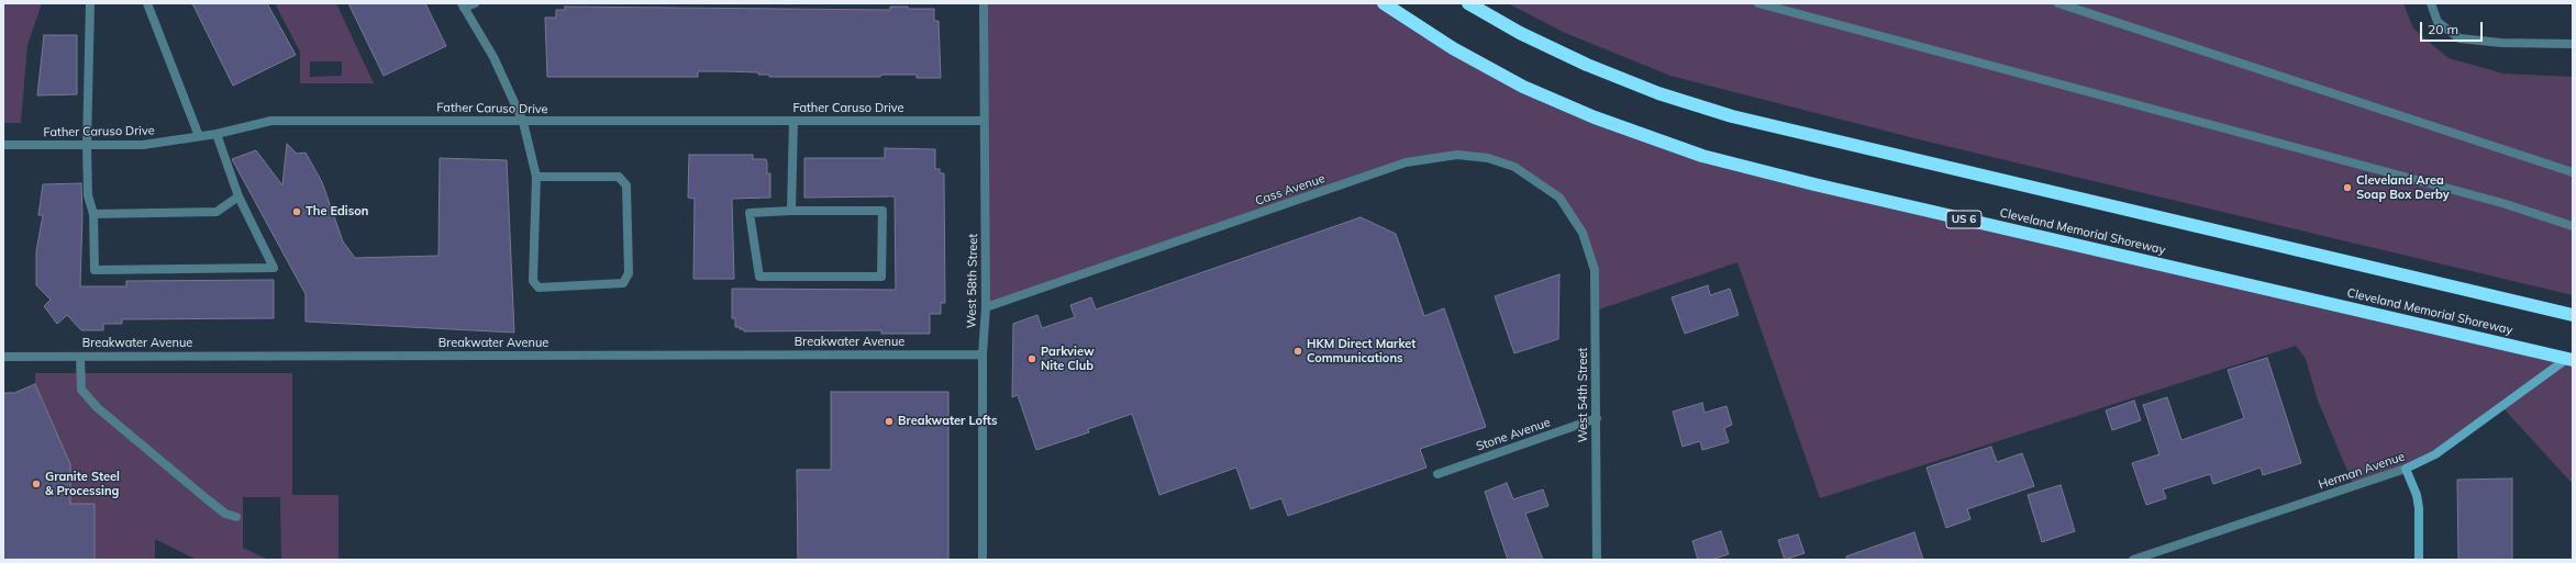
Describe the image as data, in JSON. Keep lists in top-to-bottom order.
{
  "streets": {
    "highway": ["US 6", "Cleveland Memorial Shoreway"],
    "street": [
      "Father Caruso Drive",
      "Cass Avenue",
      "West 58th Street",
      "Breakwater Avenue",
      "West 54th Street",
      "Stone Avenue",
      "Herman Avenue"
    ]
  },
  "crossings": [
    ["Father Caruso Drive", "West 58th Street"],
    ["Cass Avenue", "West 58th Street"],
    ["Cass Avenue", "West 54th Street"],
    ["West 58th Street", "Breakwater Avenue"],
    ["West 54th Street", "Stone Avenue"]
  ],
  "places": [
    "Cleveland Area Soap Box Derby",
    "The Edison",
    "HKM Direct Market Communications",
    "Parkview Nite Club",
    "Breakwater Lofts",
    "Granite Steel & Processing"
  ],
  "scale_bar": "20 m"
}
